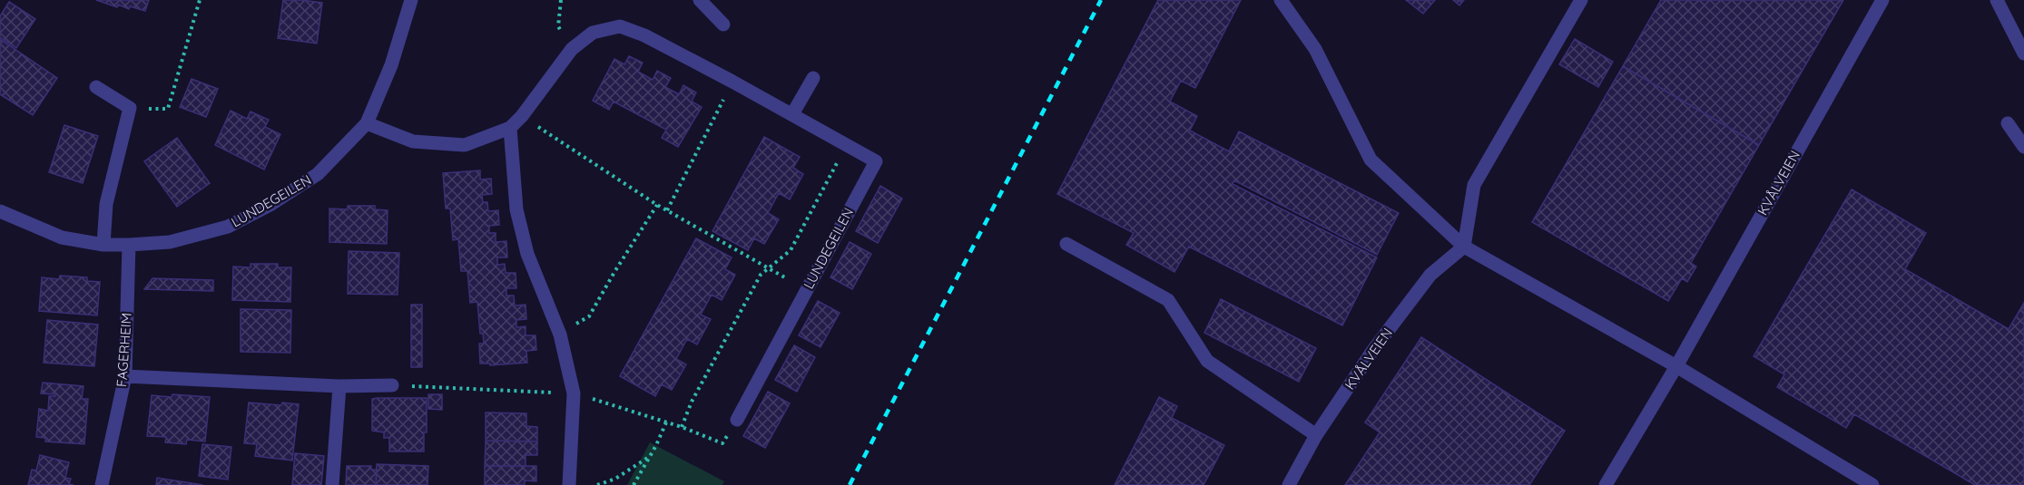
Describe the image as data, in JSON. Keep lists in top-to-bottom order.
{
  "streets": {
    "street": ["KVÅLVEIEN", "LUNDEGEILEN", "FAGERHEIM"]
  },
  "crossings": [
    ["LUNDEGEILEN", "FAGERHEIM"]
  ]
}
